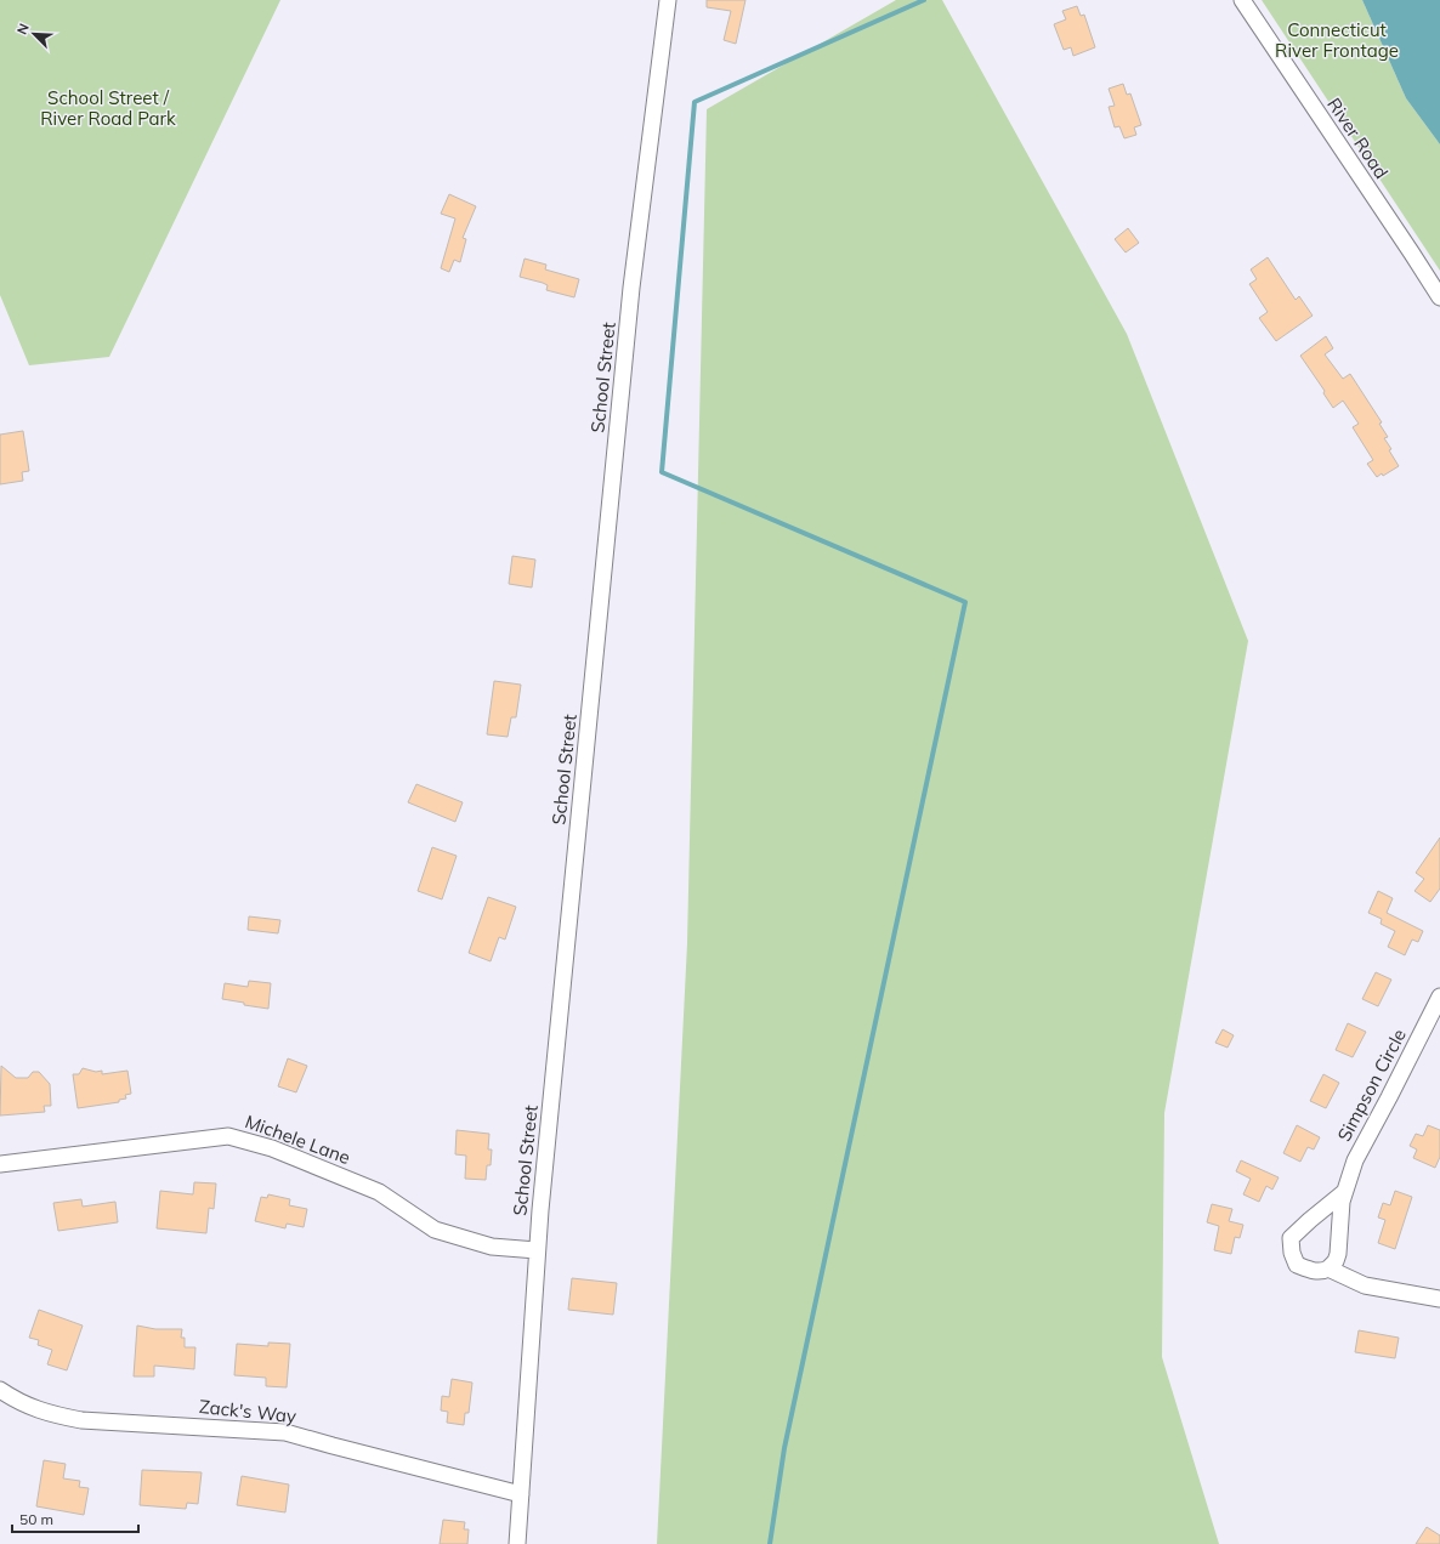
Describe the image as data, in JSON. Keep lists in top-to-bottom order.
{
  "streets": {
    "street": [
      "River Road",
      "School Street",
      "Simpson Circle",
      "Michele Lane",
      "Zack's Way"
    ]
  },
  "crossings": [
    ["School Street", "Michele Lane"],
    ["School Street", "Zack's Way"]
  ],
  "parks": ["Connecticut River Frontage", "School Street / River Road Park"],
  "scale_bar": "50 m",
  "north": "top left"
}
